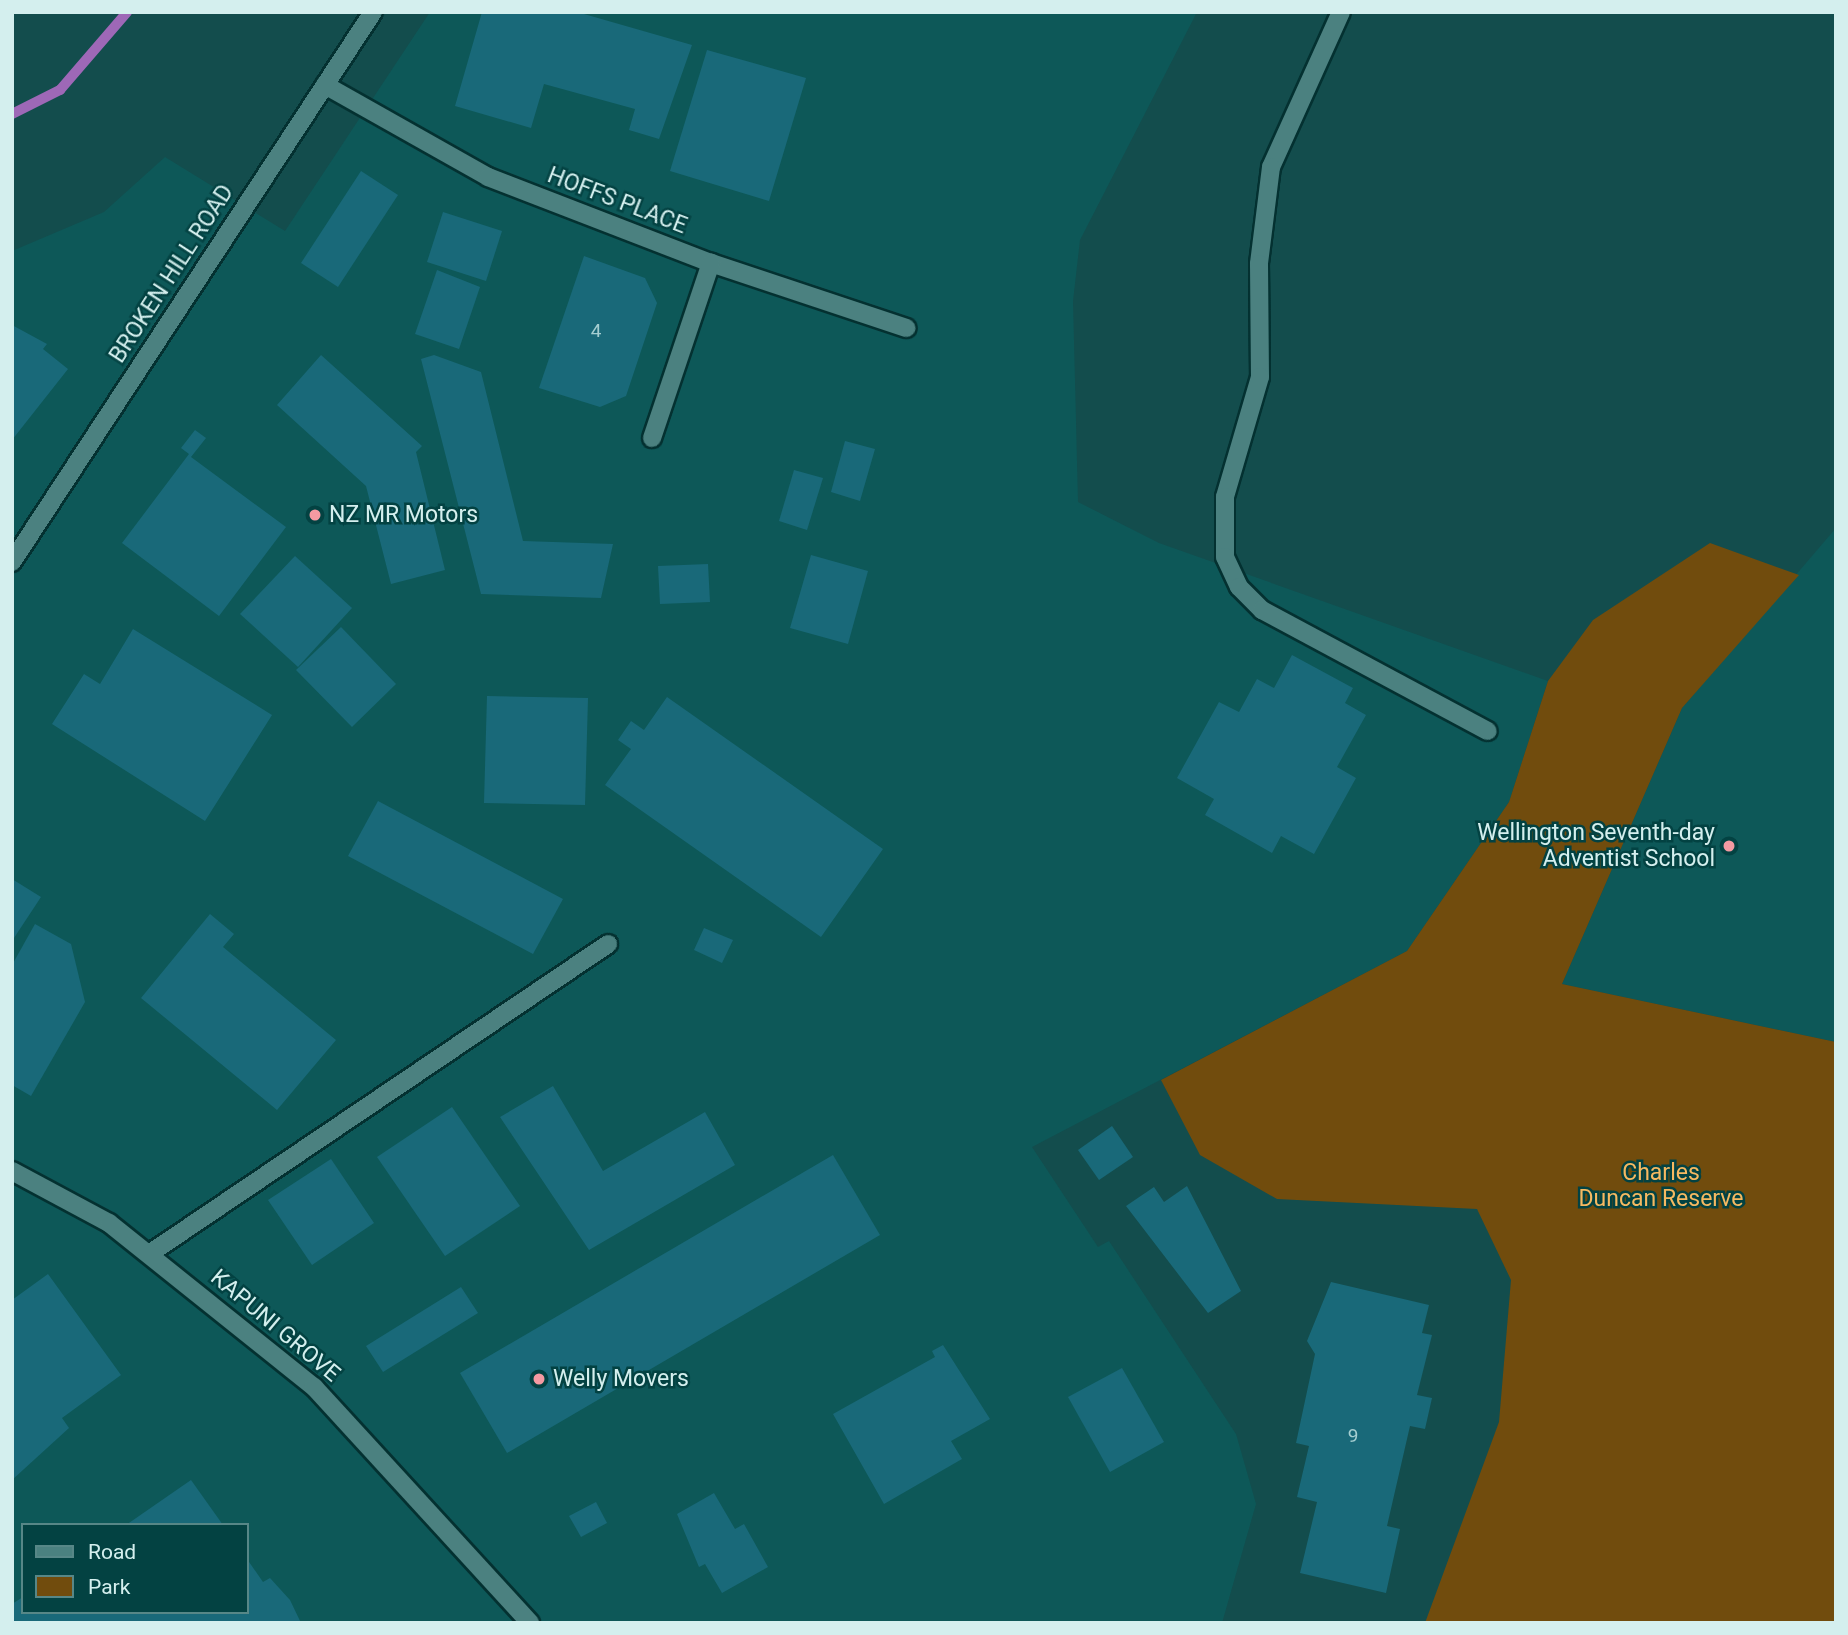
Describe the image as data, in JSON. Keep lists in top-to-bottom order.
{
  "streets": {
    "street": ["HOFFS PLACE", "BROKEN HILL ROAD", "KAPUNI GROVE"]
  },
  "crossings": [
    ["HOFFS PLACE", "BROKEN HILL ROAD"]
  ],
  "parks": ["Charles Duncan Reserve"],
  "places": ["NZ MR Motors", "Wellington Seventh-day Adventist School", "Welly Movers"],
  "house_numbers": ["4", "9"],
  "legend": ["Road", "Park"]
}
